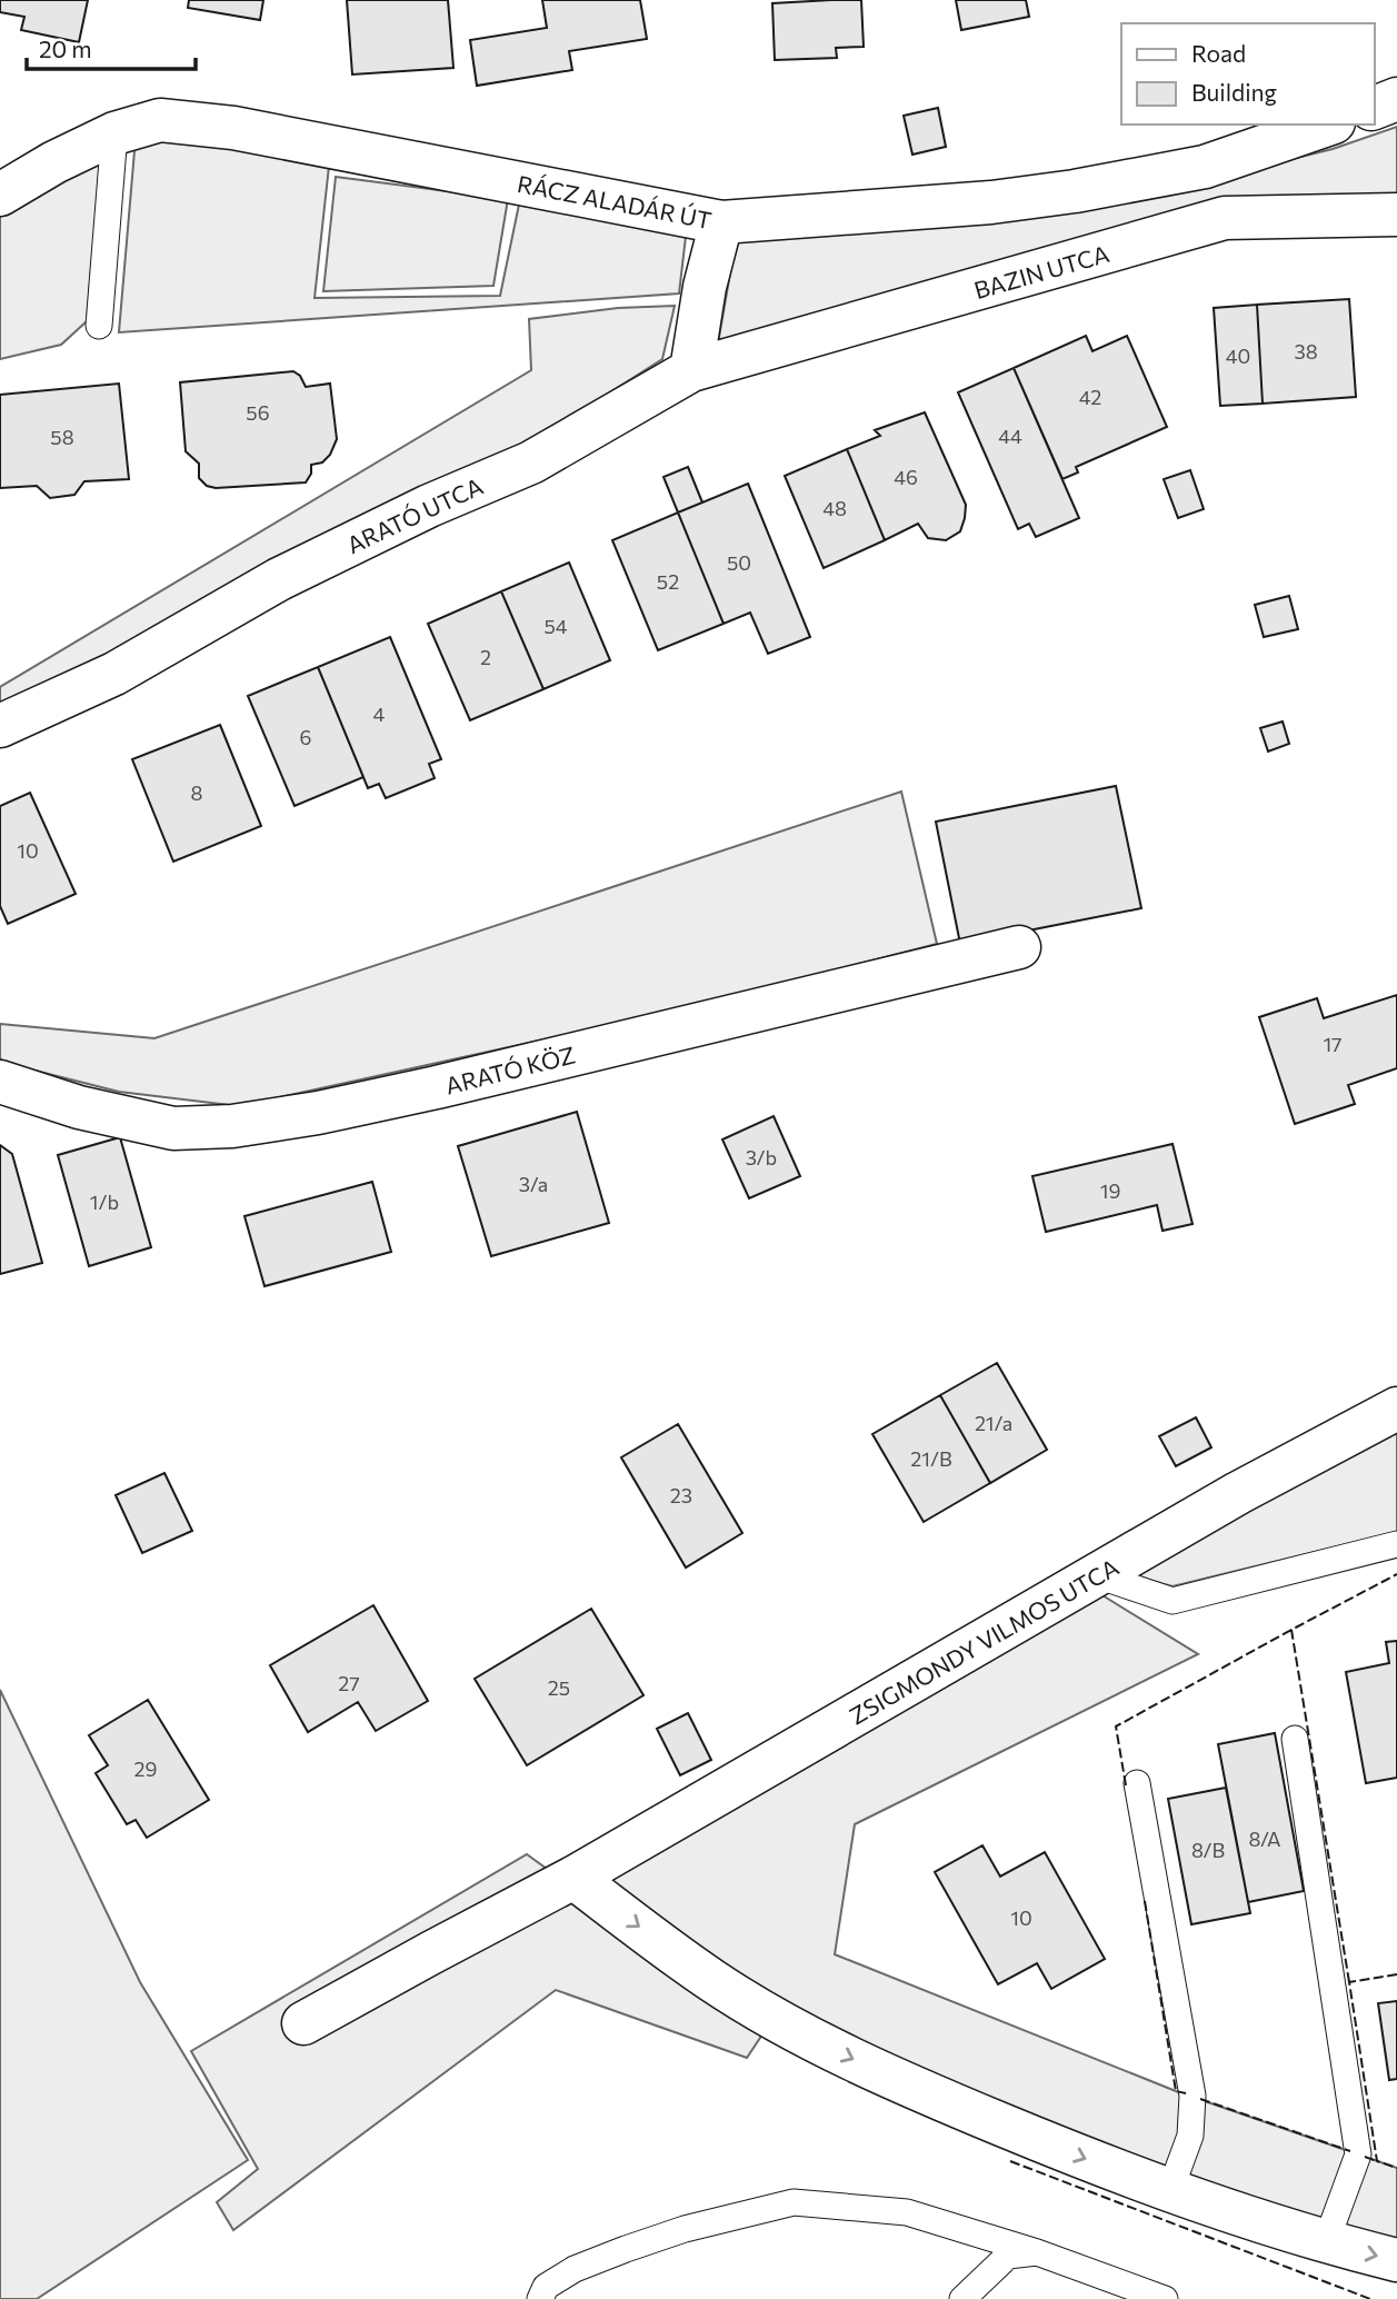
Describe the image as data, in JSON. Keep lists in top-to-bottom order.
{
  "streets": {
    "street": [
      "RÁCZ ALADÁR ÚT",
      "BAZIN UTCA",
      "ARATÓ UTCA",
      "ARATÓ KÖZ",
      "ZSIGMONDY VILMOS UTCA"
    ]
  },
  "crossings": [
    ["BAZIN UTCA", "ARATÓ UTCA"]
  ],
  "house_numbers": [
    "38",
    "40",
    "42",
    "56",
    "44",
    "58",
    "46",
    "48",
    "50",
    "52",
    "54",
    "2",
    "4",
    "6",
    "8",
    "10",
    "17",
    "3/b",
    "3/a",
    "19",
    "1/b",
    "21/a",
    "21/B",
    "23",
    "27",
    "25",
    "29",
    "8/A",
    "8/B",
    "10"
  ],
  "legend": ["Road", "Building"],
  "scale_bar": "20 m"
}
